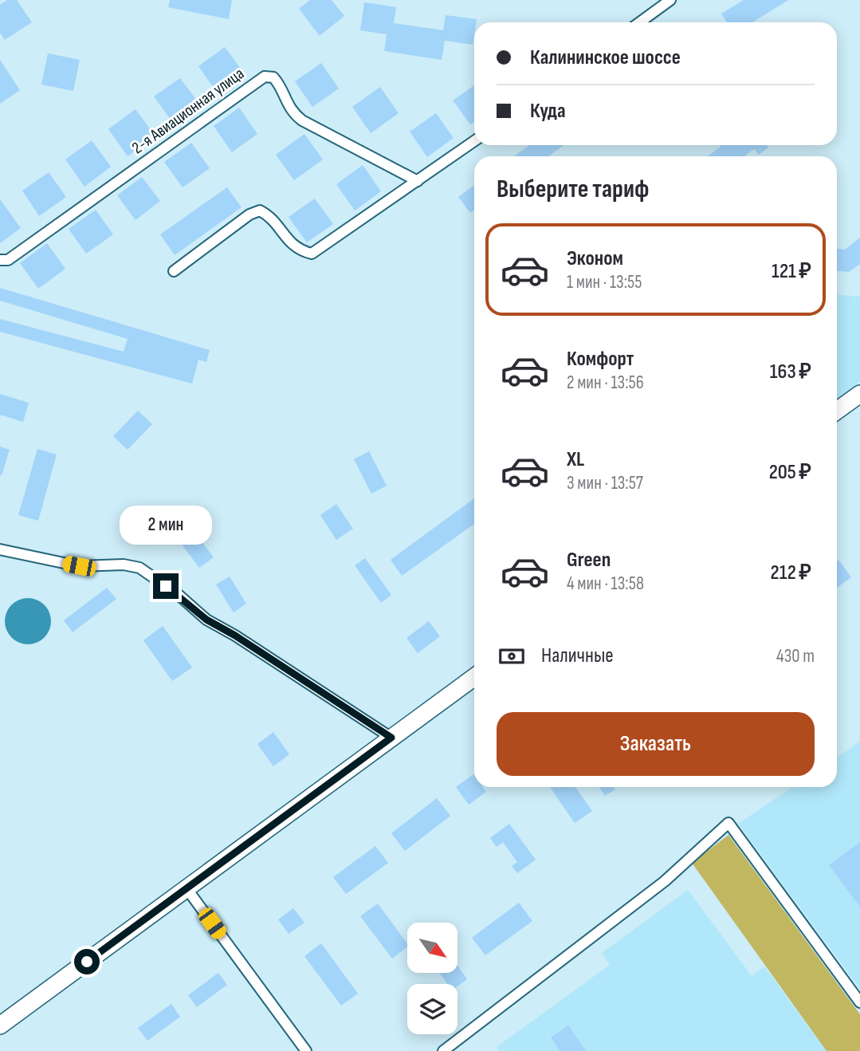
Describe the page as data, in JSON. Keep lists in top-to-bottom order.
{
  "streets": {
    "street": ["2-я Авиационная улица"]
  },
  "north": "bottom right",
  "page": {
    "banner": ["Калининское шоссе", "Куда"],
    "heading": "Выберите тариф",
    "list": [
      {
        "name": "Эконом",
        "note": "1 мин · 13:55",
        "value": "121 ₽"
      },
      {
        "name": "Комфорт",
        "note": "2 мин · 13:56",
        "value": "163 ₽"
      },
      {
        "name": "XL",
        "note": "3 мин · 13:57",
        "value": "205 ₽"
      },
      {
        "name": "Green",
        "note": "4 мин · 13:58",
        "value": "212 ₽"
      }
    ],
    "bubble": "2 мин",
    "pay": ["Наличные", "430 m"],
    "buttons": "Заказать"
  }
}
